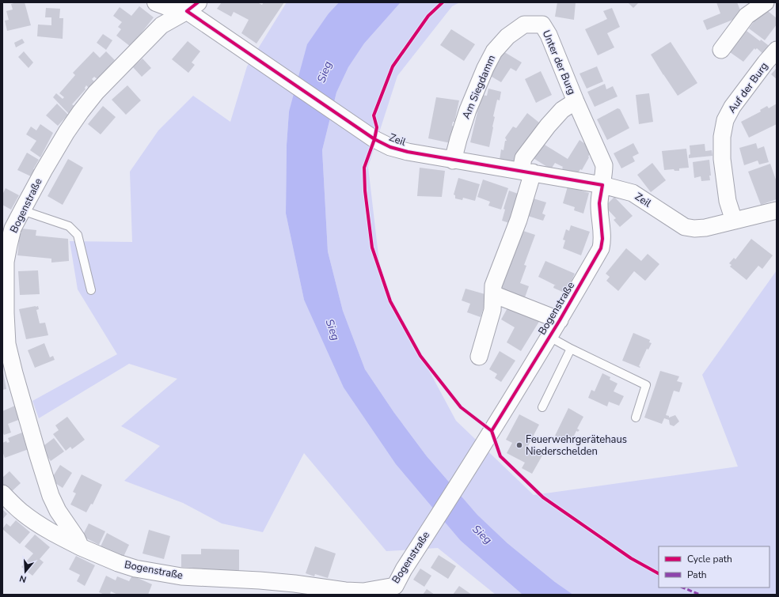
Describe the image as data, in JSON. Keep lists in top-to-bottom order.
{
  "streets": {
    "street": [
      "Unter der Burg",
      "Am Siegdamm",
      "Auf der Burg",
      "Zeil",
      "Bogenstraße"
    ]
  },
  "crossings": [
    ["Unter der Burg", "Am Siegdamm"],
    ["Unter der Burg", "Zeil"],
    ["Unter der Burg", "Bogenstraße"],
    ["Am Siegdamm", "Zeil"],
    ["Auf der Burg", "Zeil"],
    ["Zeil", "Bogenstraße"]
  ],
  "water": ["Sieg"],
  "places": ["Feuerwehrgerätehaus Niederschelden"],
  "legend": ["Cycle path", "Path"],
  "north": "bottom"
}
